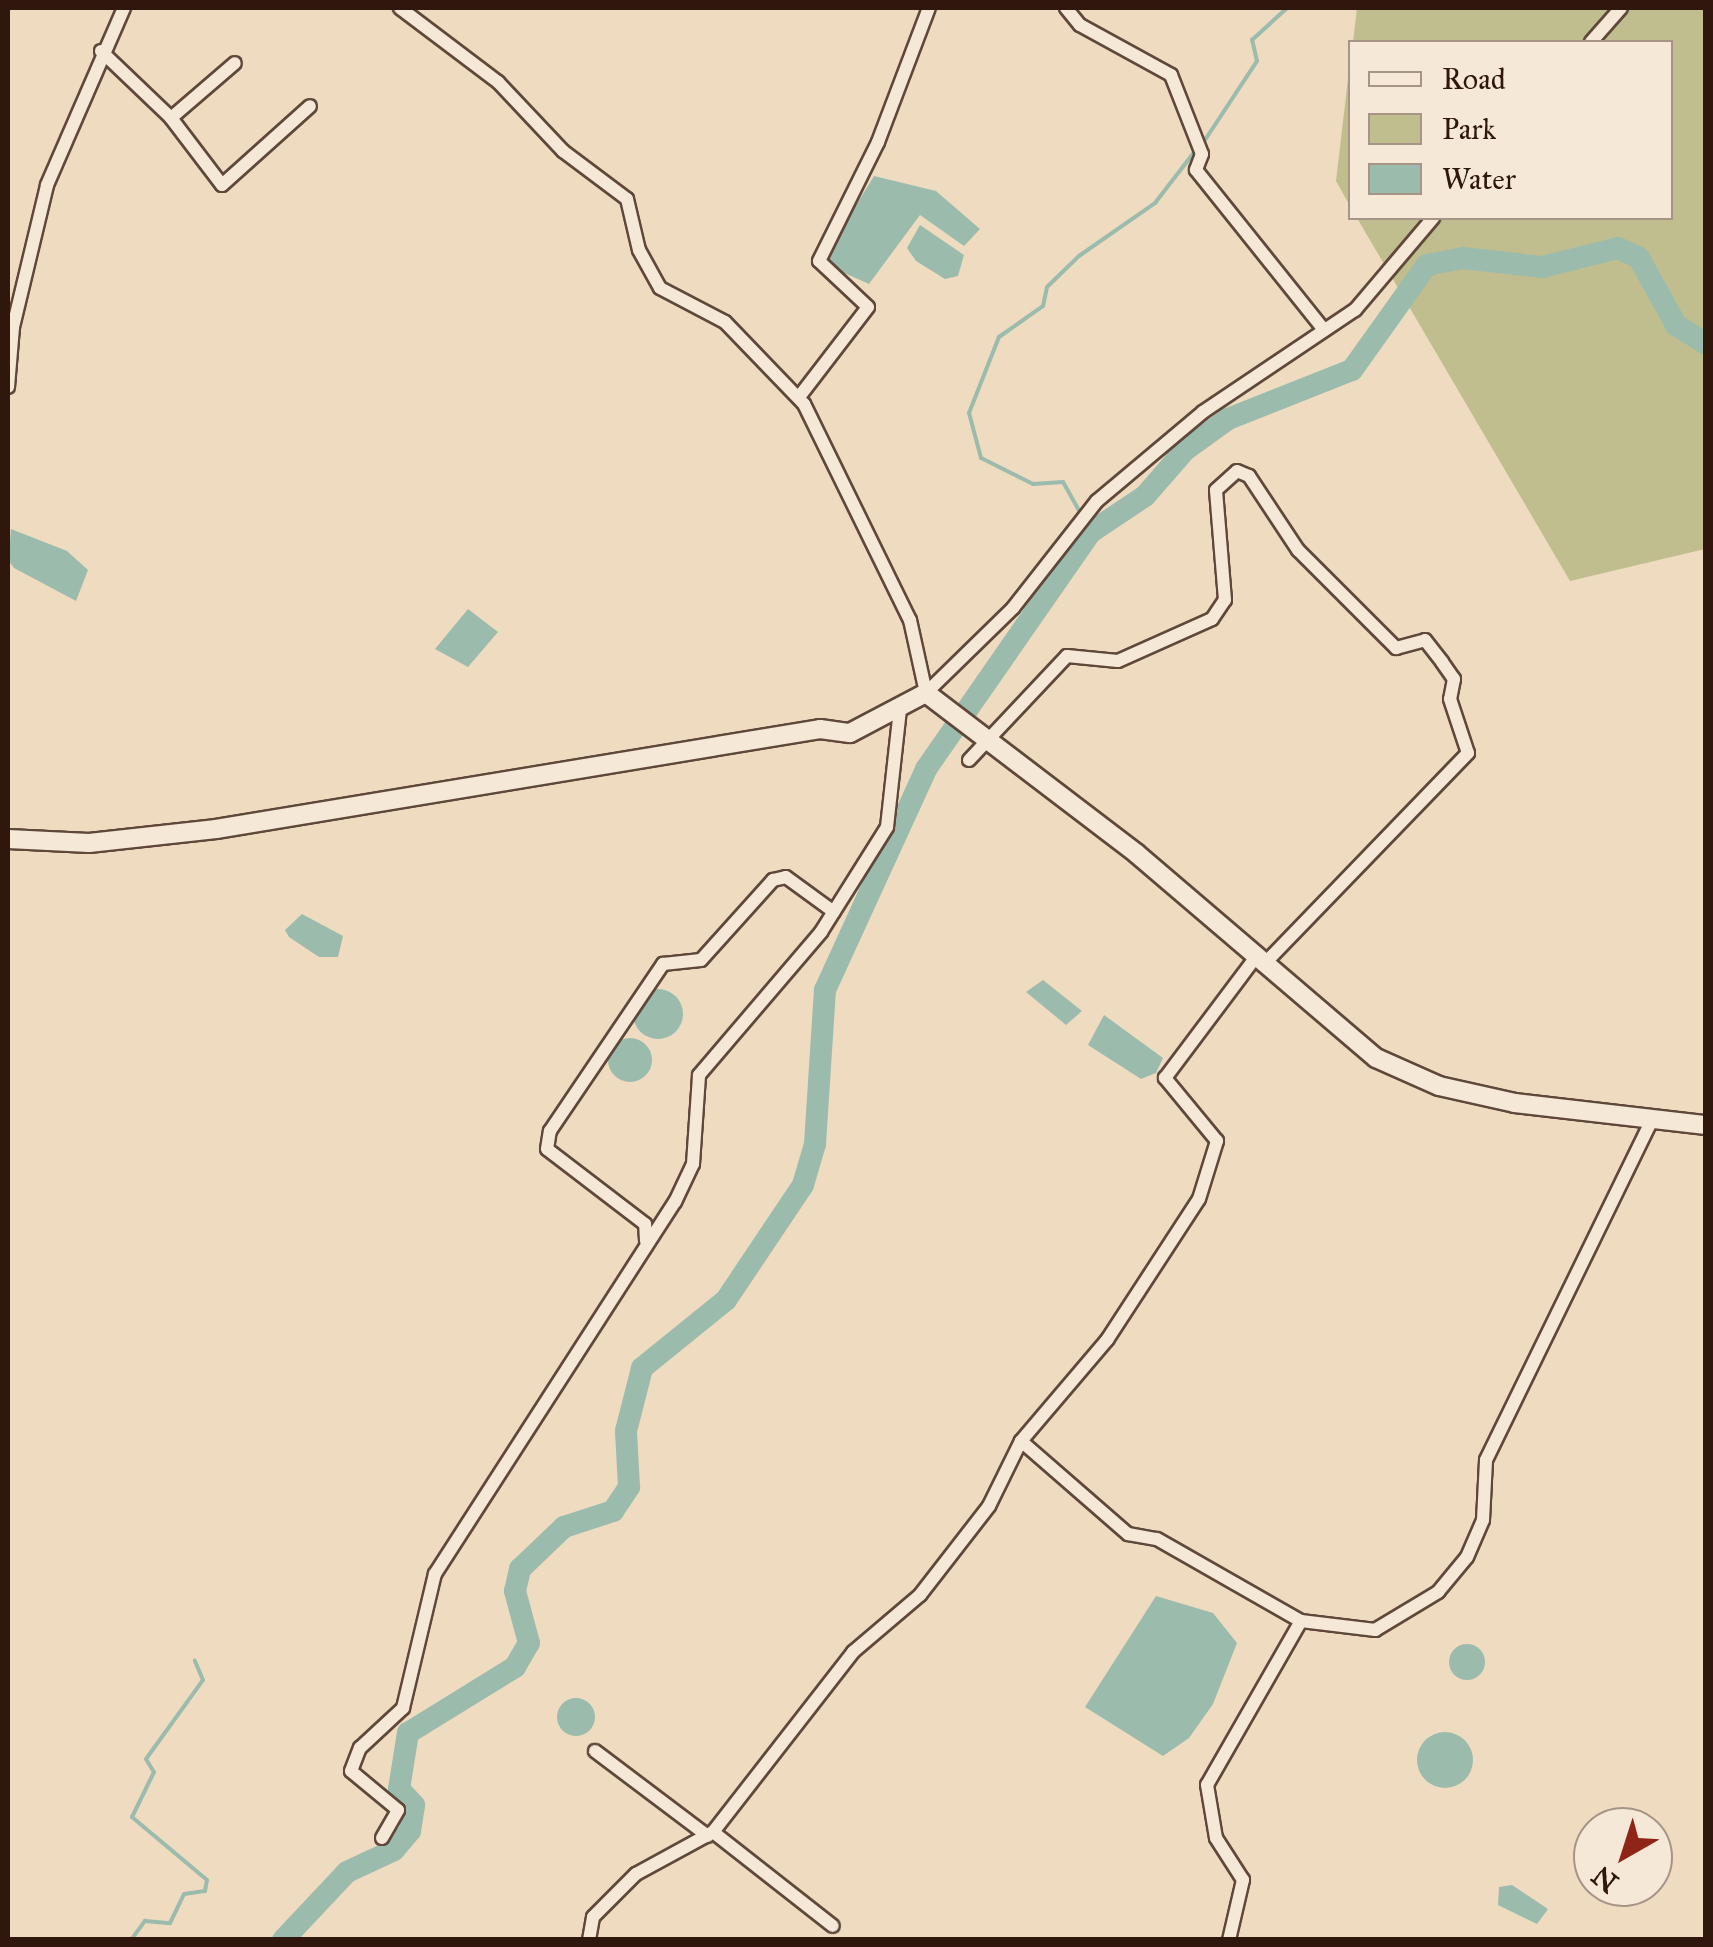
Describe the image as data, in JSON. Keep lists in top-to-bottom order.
{
  "legend": ["Road", "Park", "Water"],
  "north": "bottom left"
}
